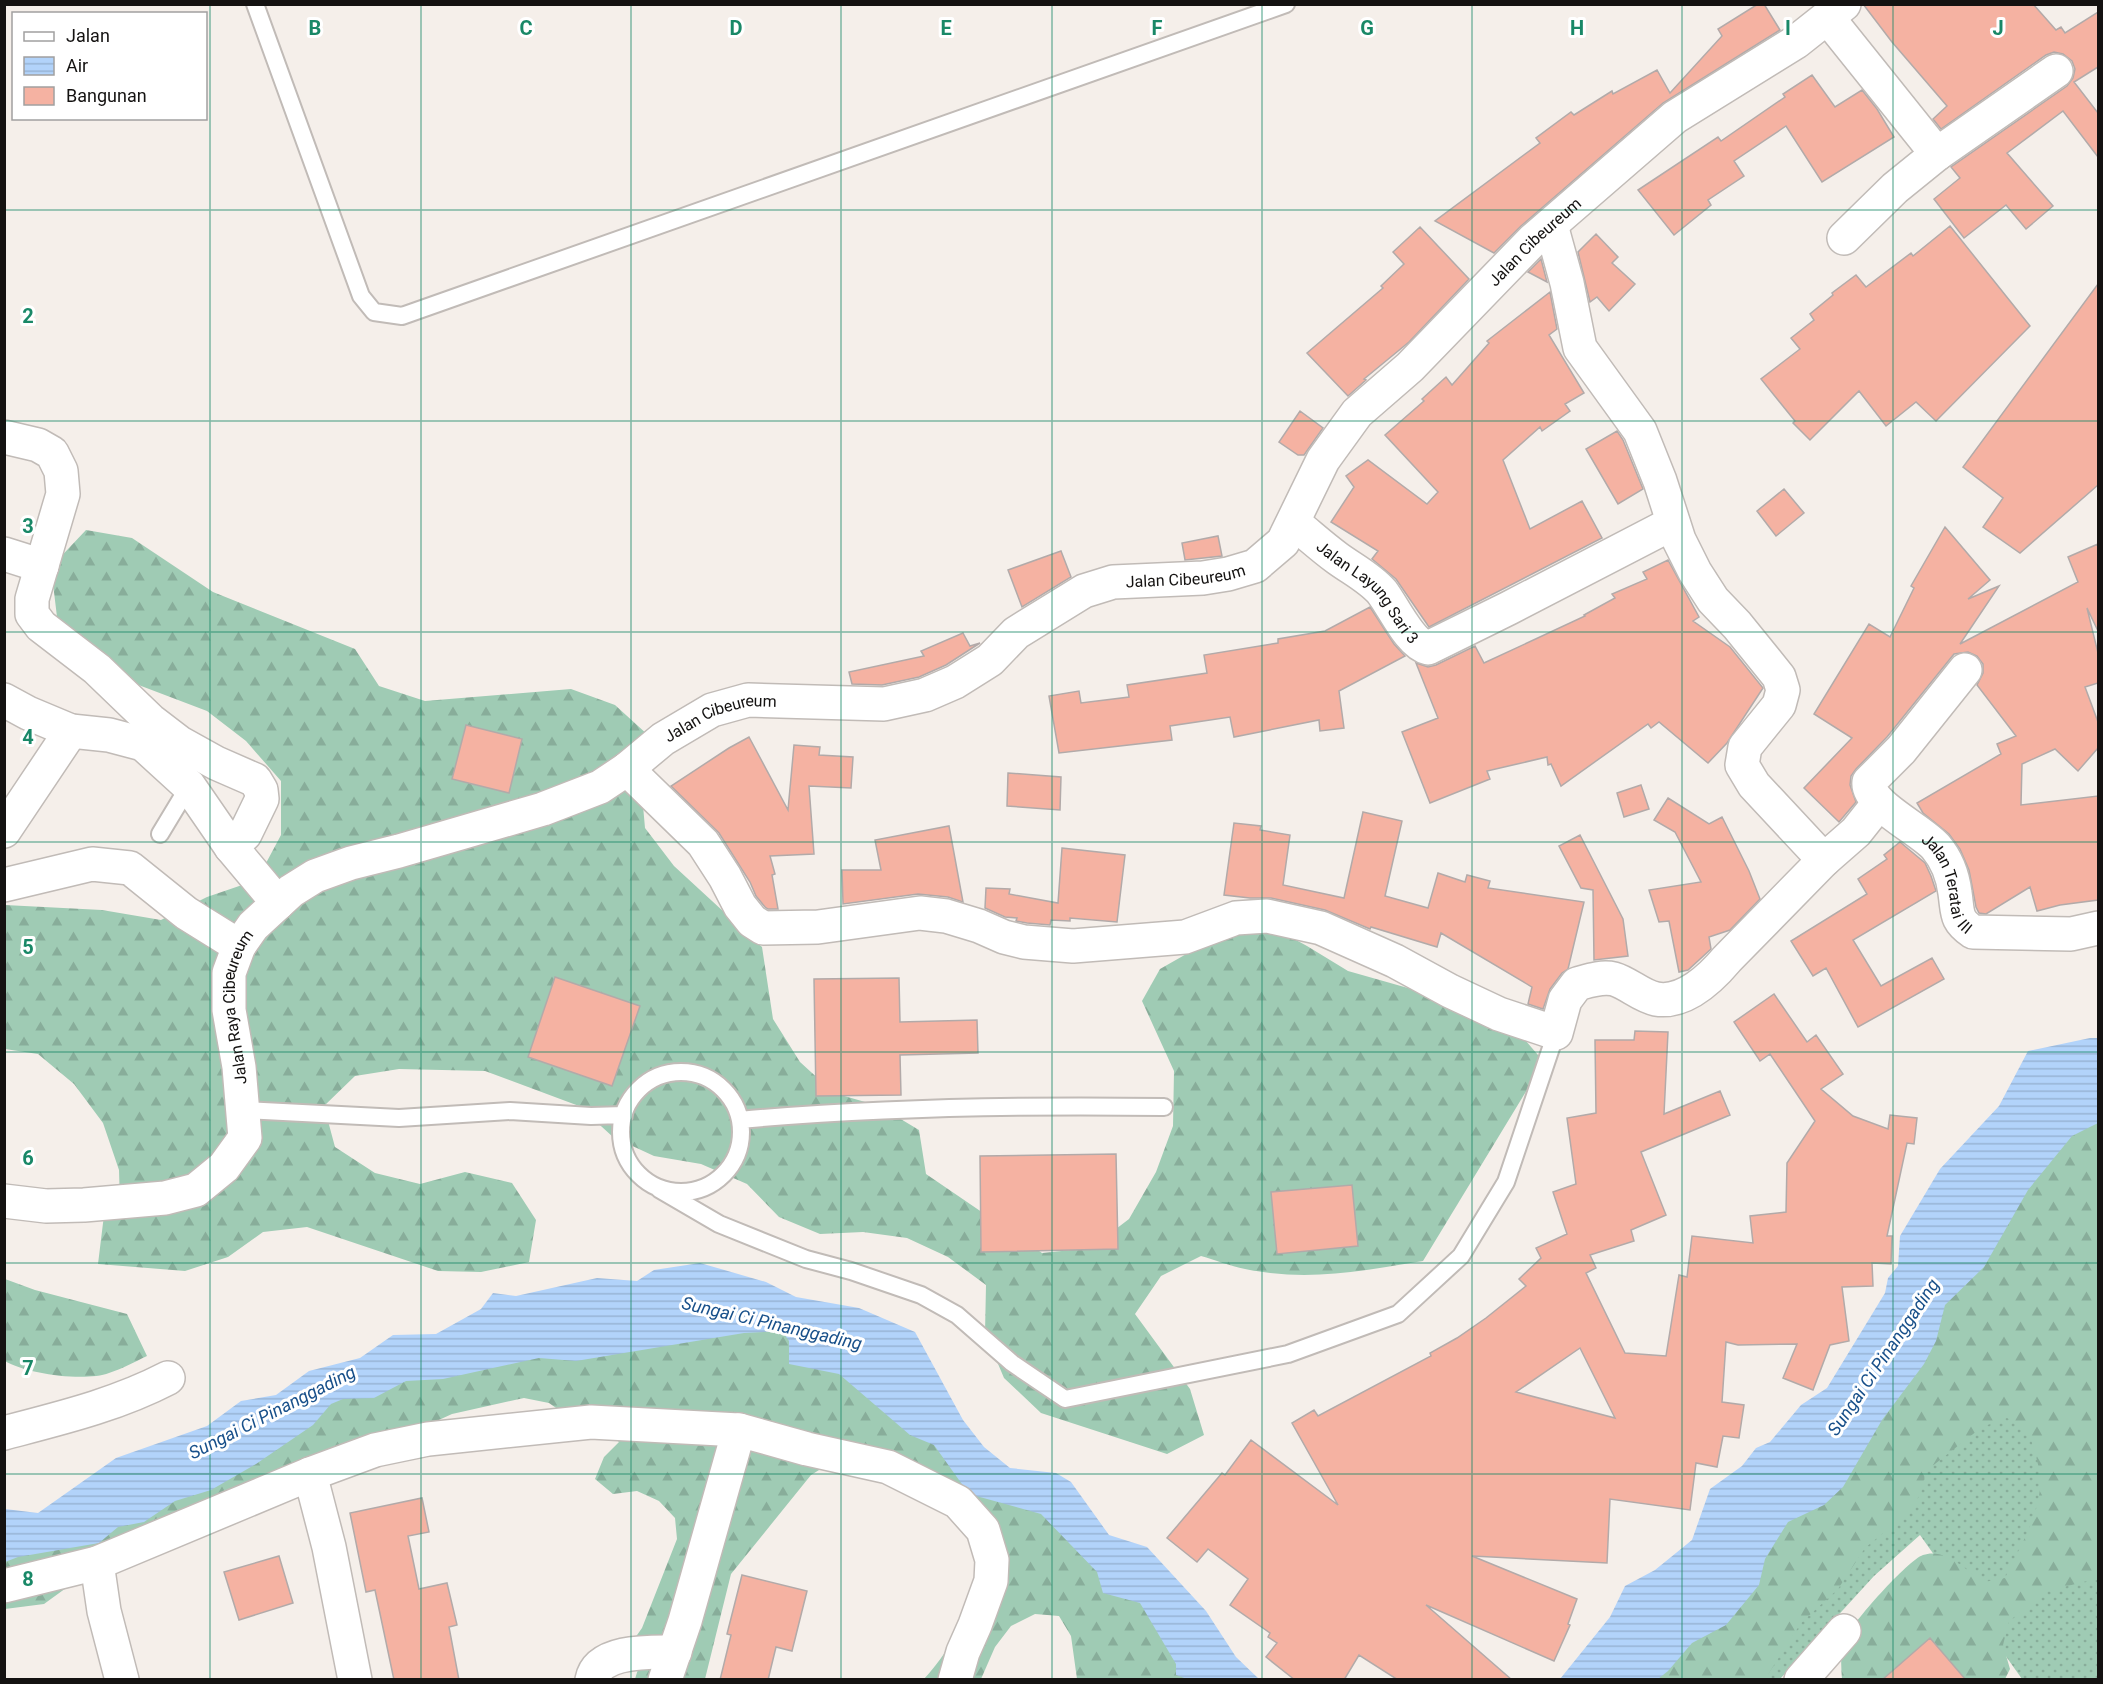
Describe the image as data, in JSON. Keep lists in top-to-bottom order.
{
  "streets": {
    "street": [
      "Jalan Cibeureum",
      "Jalan Layung Sari 3",
      "Jalan Teratai III",
      "Jalan Raya Cibeureum"
    ]
  },
  "crossings": [
    ["Jalan Cibeureum", "Jalan Layung Sari 3"],
    ["Jalan Cibeureum", "Jalan Raya Cibeureum"]
  ],
  "water": ["Sungai Ci Pinanggading"],
  "legend": ["Jalan", "Air", "Bangunan"],
  "grid": {
    "columns": [
      "B",
      "C",
      "D",
      "E",
      "F",
      "G",
      "H",
      "I",
      "J"
    ],
    "rows": [
      "2",
      "3",
      "4",
      "5",
      "6",
      "7",
      "8"
    ]
  }
}
